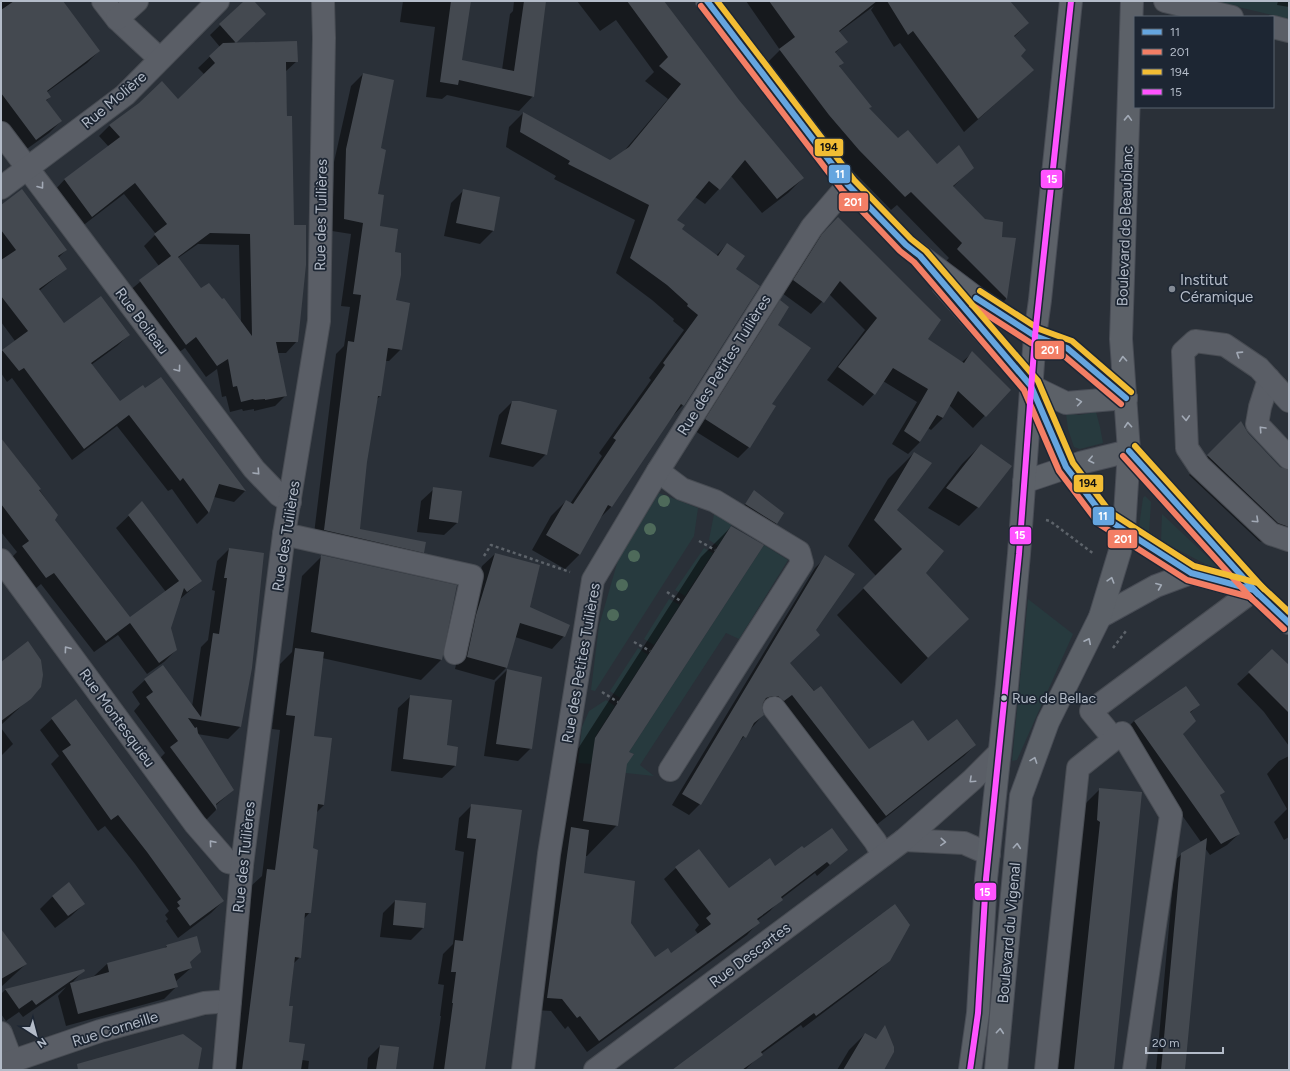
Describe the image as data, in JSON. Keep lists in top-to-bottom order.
{
  "streets": {
    "main road": ["Boulevard de Beaublanc", "Boulevard du Vigenal"],
    "street": [
      "Rue Molière",
      "Rue des Tuilières",
      "Rue Boileau",
      "Rue des Petites Tuilières",
      "Rue Montesquieu",
      "Rue Descartes",
      "Rue Corneille"
    ]
  },
  "crossings": [
    ["Rue Molière", "Rue Boileau"],
    ["Rue des Tuilières", "Rue Boileau"],
    ["Rue des Tuilières", "Rue Montesquieu"],
    ["Rue des Tuilières", "Rue Corneille"],
    ["Boulevard de Beaublanc", "Boulevard du Vigenal"],
    ["Boulevard du Vigenal", "Rue Descartes"]
  ],
  "one_way": ["Rue Boileau", "Rue Montesquieu"],
  "places": ["Institut Céramique", "Rue de Bellac"],
  "lines": [
    "transit line 11",
    "transit line 194",
    "transit line 15",
    "transit line 201"
  ],
  "legend": [
    "11",
    "201",
    "194",
    "15"
  ],
  "scale_bar": "20 m",
  "north": "bottom right"
}
